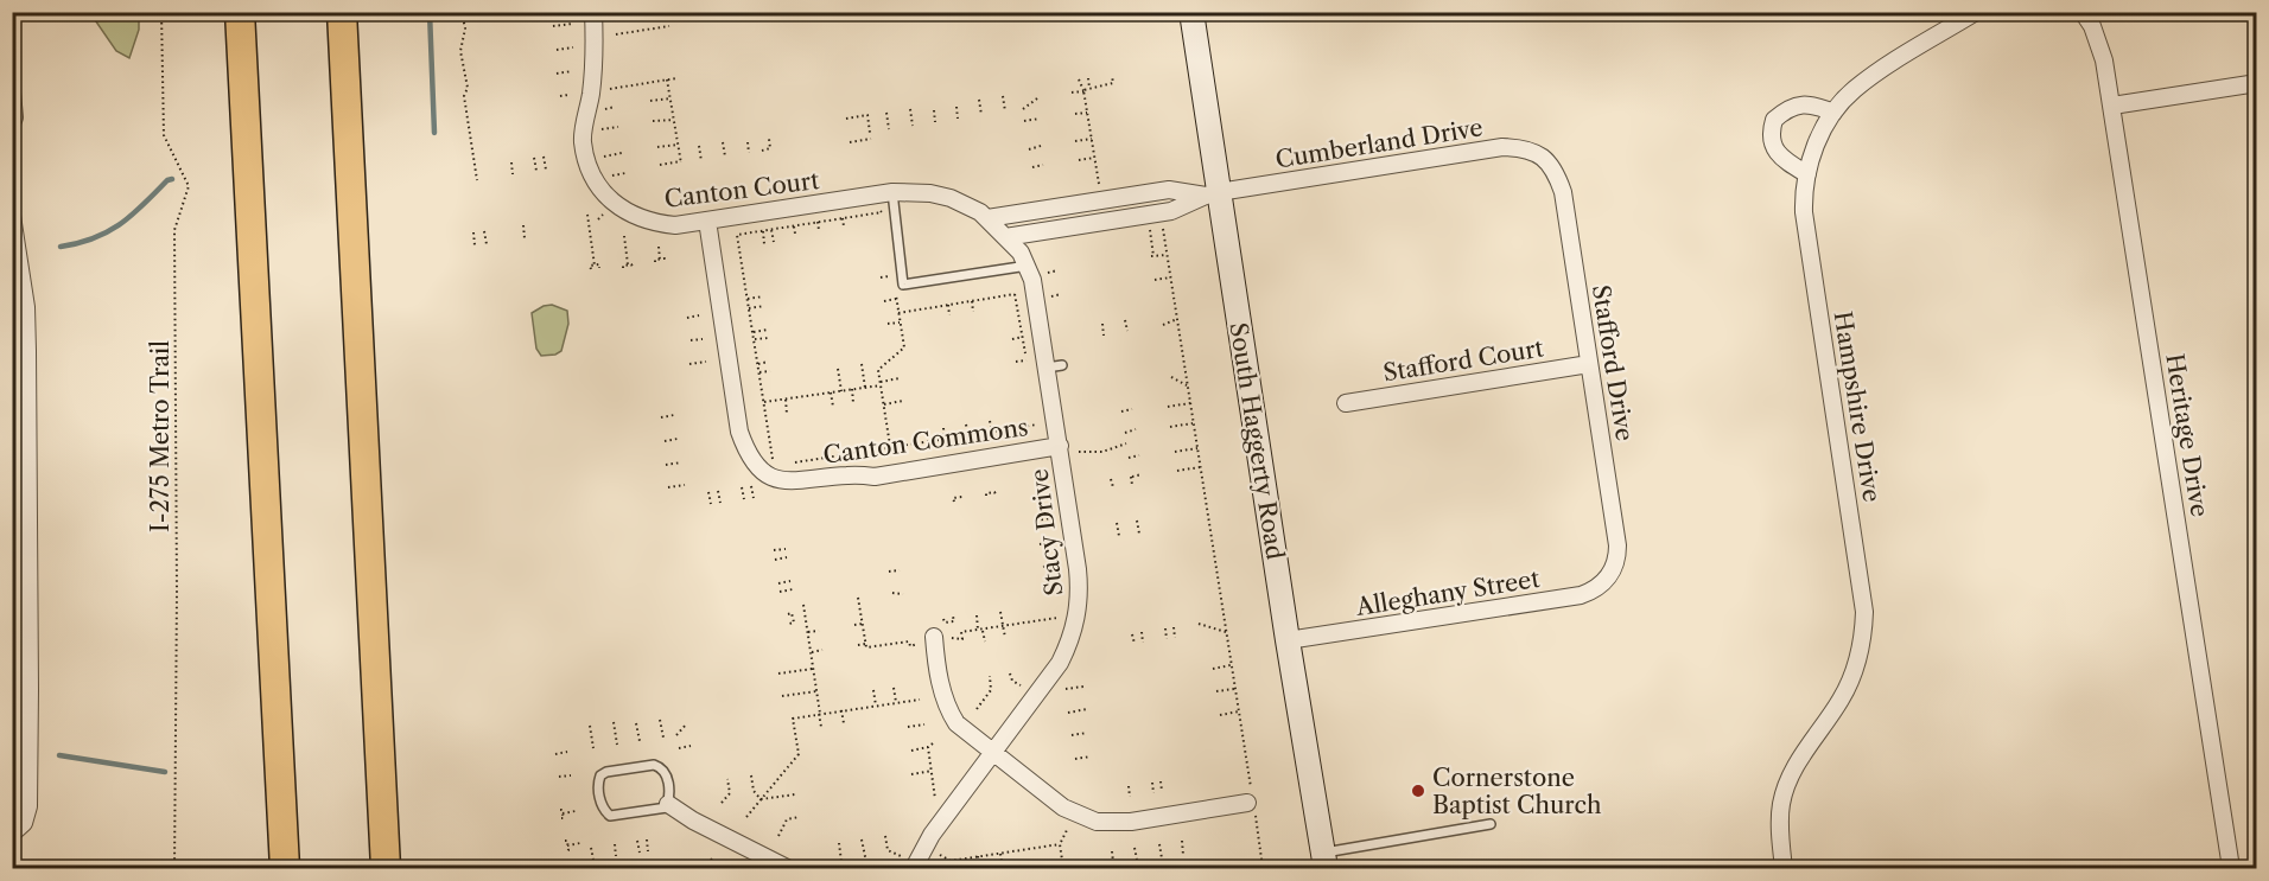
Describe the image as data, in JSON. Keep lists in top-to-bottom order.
{
  "streets": {
    "main road": ["South Haggerty Road"],
    "street": [
      "Cumberland Drive",
      "Canton Court",
      "Stafford Court",
      "Stafford Drive",
      "Hampshire Drive",
      "Heritage Drive",
      "Canton Commons",
      "Stacy Drive",
      "Alleghany Street"
    ],
    "path": ["I-275 Metro Trail"]
  },
  "crossings": [
    ["Cumberland Drive", "Stafford Drive"],
    ["Cumberland Drive", "South Haggerty Road"],
    ["Canton Court", "Canton Commons"],
    ["Canton Court", "Stacy Drive"],
    ["Stafford Court", "Stafford Drive"],
    ["Stafford Drive", "Alleghany Street"],
    ["Canton Commons", "Stacy Drive"],
    ["South Haggerty Road", "Alleghany Street"]
  ],
  "places": ["Cornerstone Baptist Church"]
}
